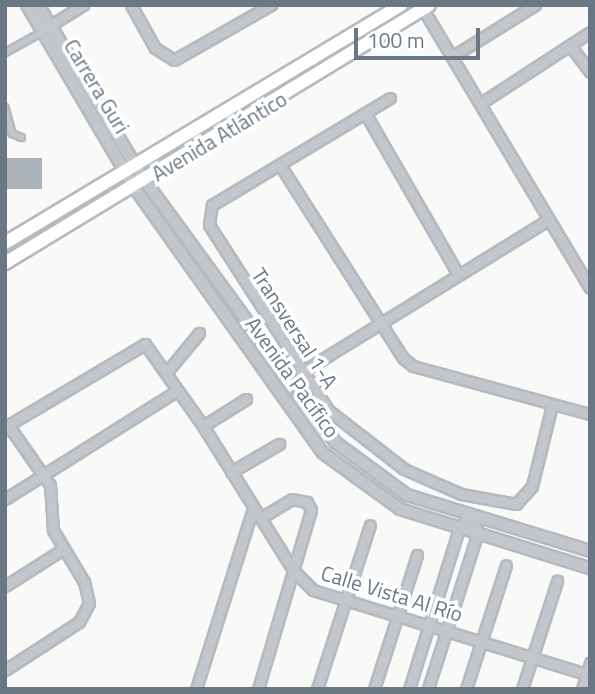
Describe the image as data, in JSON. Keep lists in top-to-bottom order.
{
  "streets": {
    "main road": ["Avenida Atlántico"],
    "street": [
      "Carrera Guri",
      "Transversal 1-A",
      "Avenida Pacífico",
      "Calle Vista Al Río"
    ]
  },
  "crossings": [
    ["Carrera Guri", "Avenida Atlántico"],
    ["Carrera Guri", "Avenida Pacífico"],
    ["Avenida Atlántico", "Avenida Pacífico"]
  ],
  "scale_bar": "100 m"
}
